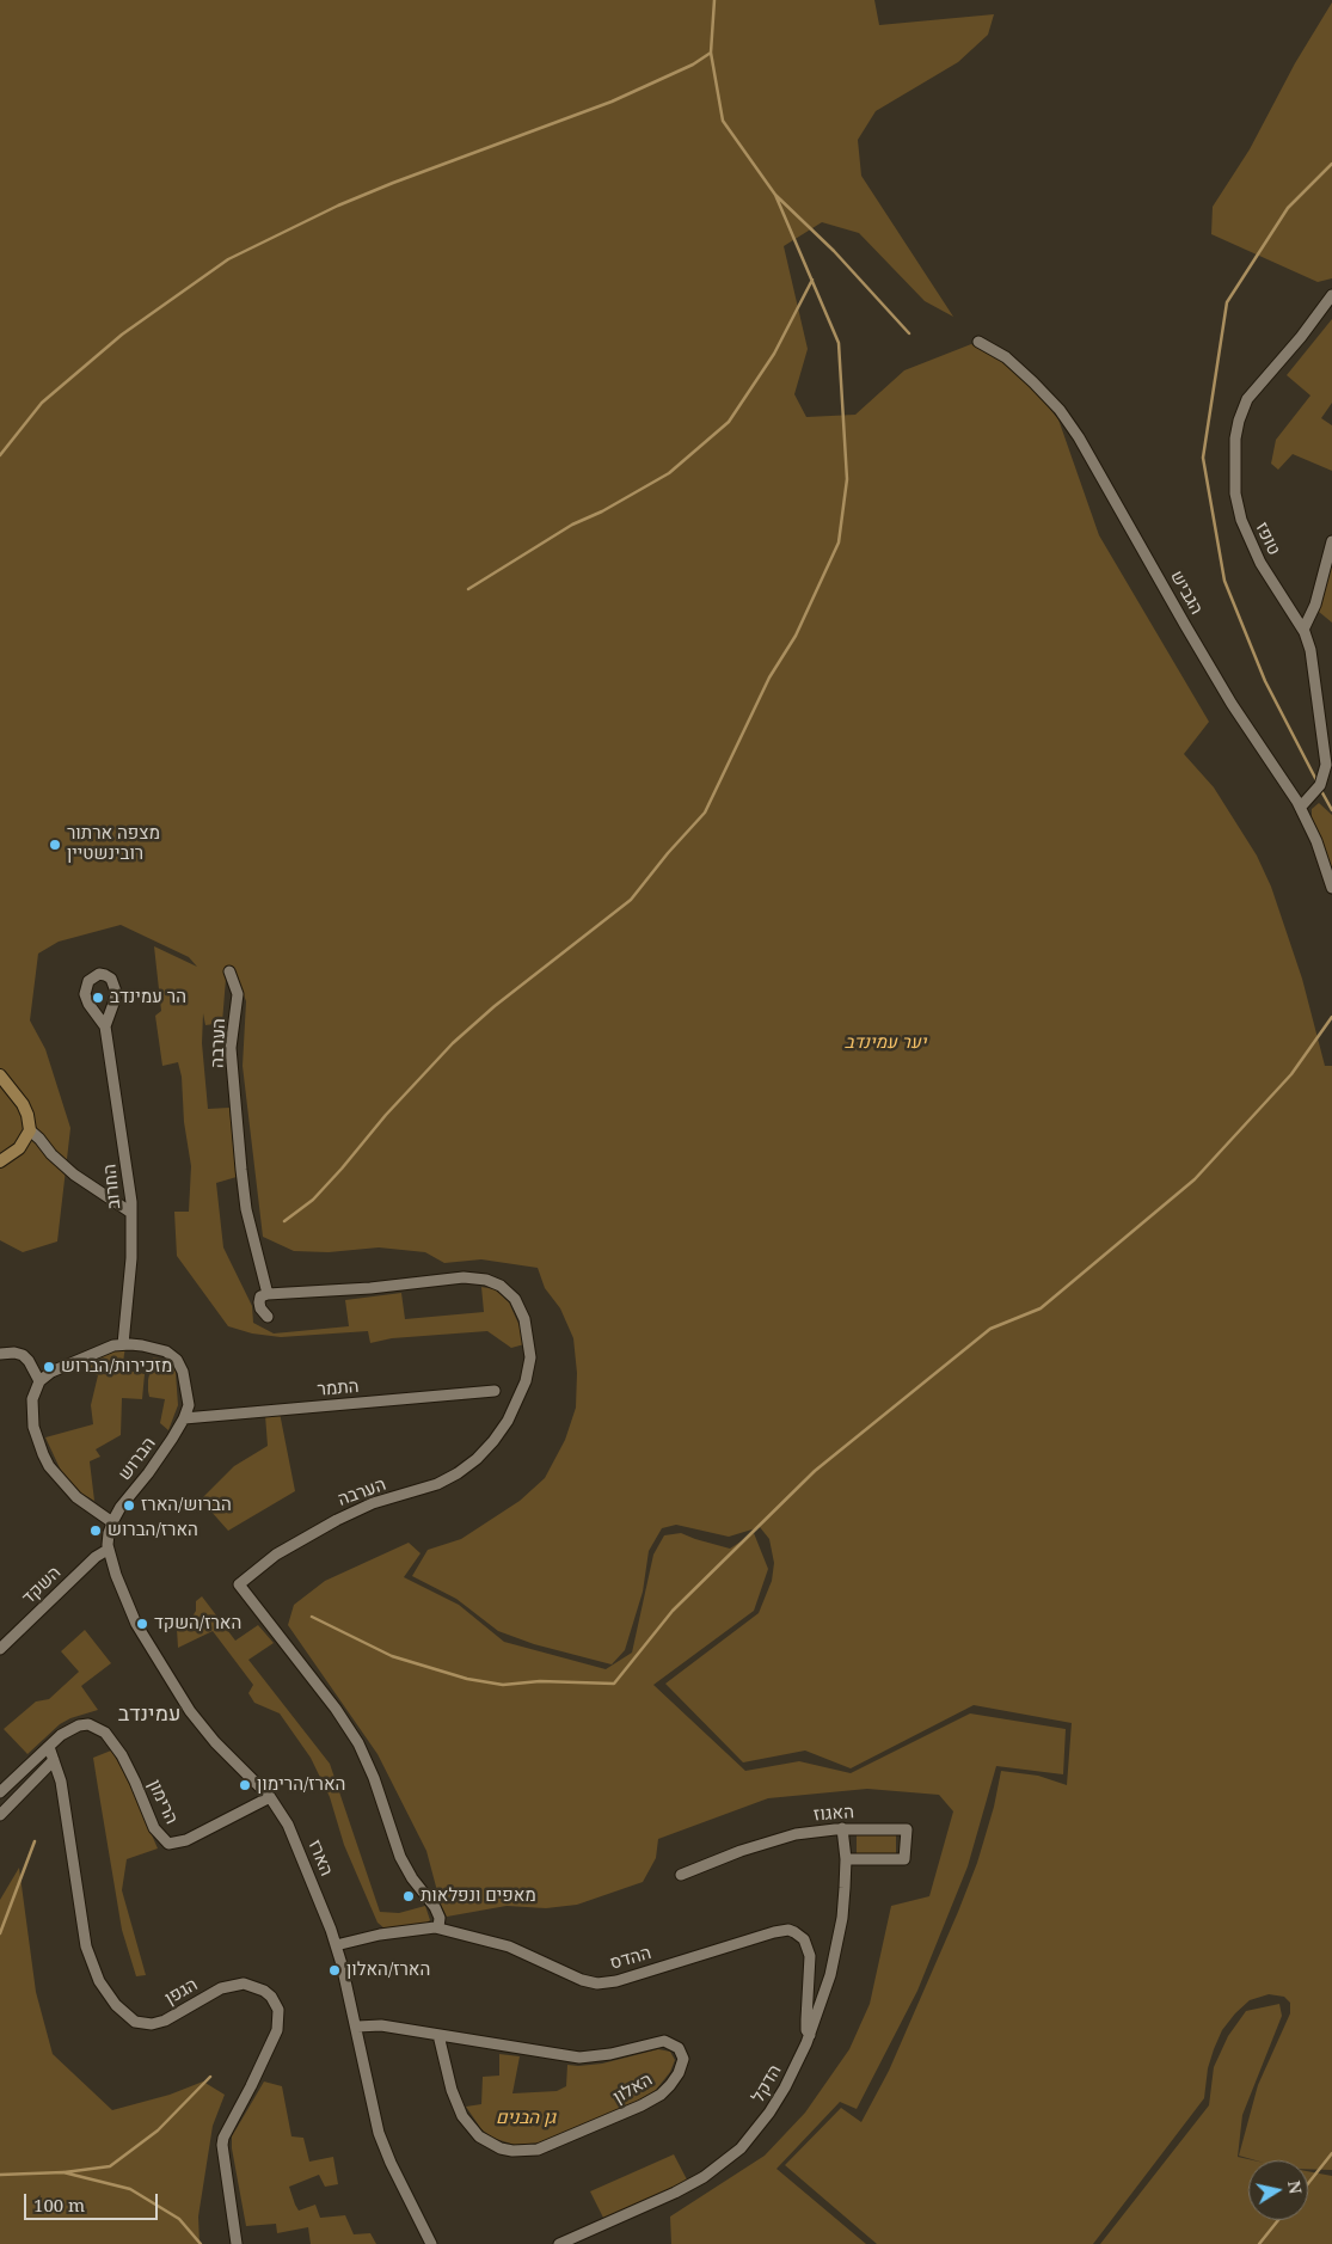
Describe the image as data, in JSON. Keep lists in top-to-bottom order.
{
  "streets": {
    "street": [
      "טופז",
      "הגביש",
      "הערבה",
      "החרוב",
      "התמר",
      "הברוש",
      "השקד",
      "הרימון",
      "האגוז",
      "הארז",
      "ההדס",
      "הגפן",
      "הדקל",
      "האלון"
    ]
  },
  "crossings": [
    ["טופז", "הגביש"],
    ["הערבה", "ההדס"],
    ["החרוב", "התמר"],
    ["החרוב", "הברוש"],
    ["החרוב", "הארז"],
    ["התמר", "הברוש"],
    ["התמר", "הארז"],
    ["הברוש", "הארז"],
    ["השקד", "הארז"],
    ["הרימון", "הארז"],
    ["הרימון", "הגפן"],
    ["האגוז", "הדקל"],
    ["הארז", "ההדס"],
    ["הארז", "האלון"],
    ["ההדס", "הדקל"]
  ],
  "districts": ["עמינדב"],
  "parks": ["יער עמינדב", "גן הבנים"],
  "places": [
    "מצפה ארתור רובינשטיין",
    "הר עמינדב",
    "מזכירות/הברוש",
    "הברוש/הארז",
    "הארז/הברוש",
    "הארז/השקד",
    "הארז/הרימון",
    "מאפים ונפלאות",
    "הארז/האלון"
  ],
  "scale_bar": "100 m",
  "north": "right"
}
